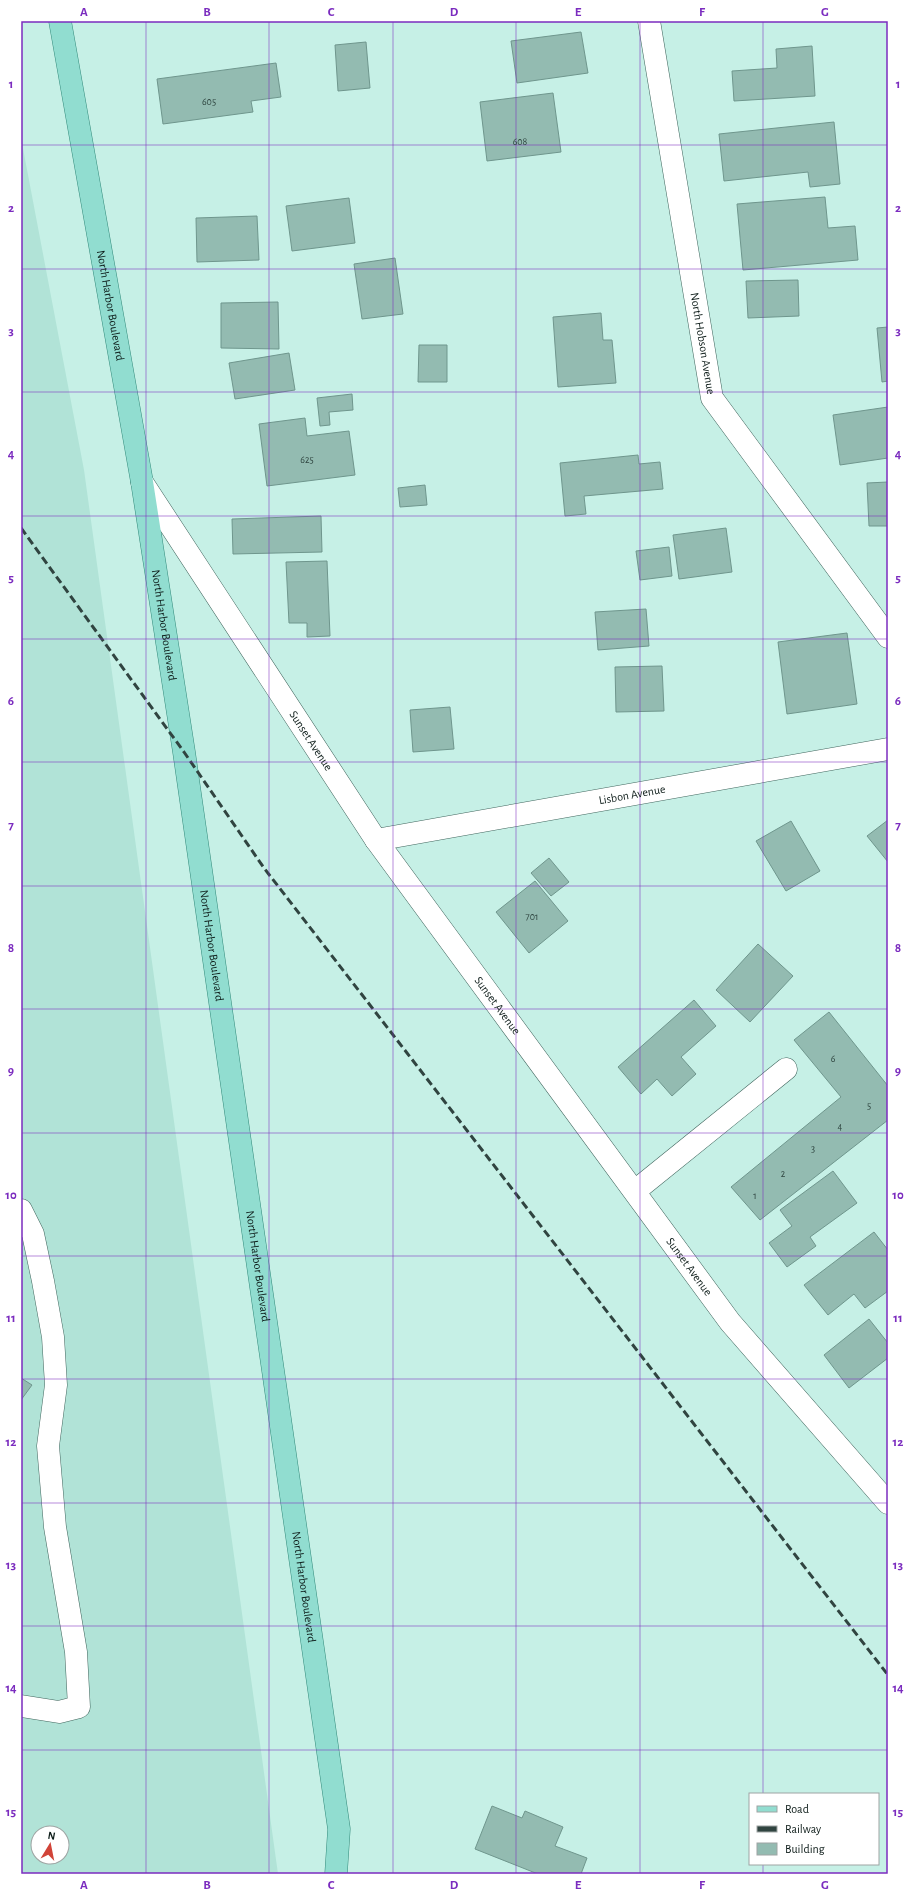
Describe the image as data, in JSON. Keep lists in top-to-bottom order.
{
  "streets": {
    "main road": ["North Harbor Boulevard"],
    "street": ["North Hobson Avenue", "Sunset Avenue", "Lisbon Avenue"]
  },
  "crossings": [
    ["North Harbor Boulevard", "Sunset Avenue"],
    ["Sunset Avenue", "Lisbon Avenue"]
  ],
  "house_numbers": [
    "605",
    "608",
    "625",
    "701",
    "6",
    "5",
    "4",
    "3",
    "2",
    "1"
  ],
  "legend": ["Road", "Railway", "Building"],
  "north": "top",
  "grid": {
    "columns": [
      "A",
      "B",
      "C",
      "D",
      "E",
      "F",
      "G"
    ],
    "rows": [
      "1",
      "2",
      "3",
      "4",
      "5",
      "6",
      "7",
      "8",
      "9",
      "10",
      "11",
      "12",
      "13",
      "14",
      "15"
    ]
  }
}
